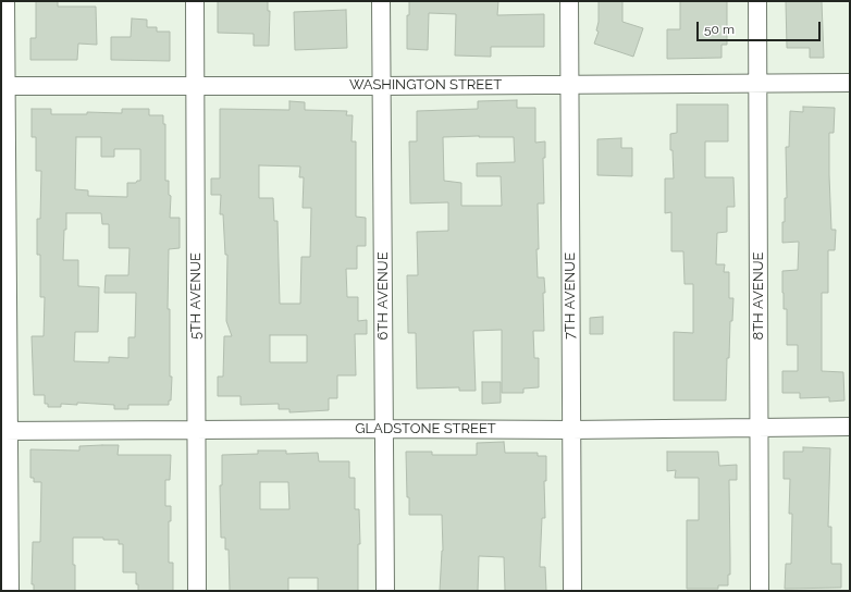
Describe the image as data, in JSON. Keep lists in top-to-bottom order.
{
  "streets": {
    "street": [
      "WASHINGTON STREET",
      "5TH AVENUE",
      "6TH AVENUE",
      "7TH AVENUE",
      "8TH AVENUE",
      "GLADSTONE STREET"
    ]
  },
  "crossings": [
    ["WASHINGTON STREET", "5TH AVENUE"],
    ["WASHINGTON STREET", "6TH AVENUE"],
    ["WASHINGTON STREET", "7TH AVENUE"],
    ["WASHINGTON STREET", "8TH AVENUE"],
    ["5TH AVENUE", "GLADSTONE STREET"],
    ["6TH AVENUE", "GLADSTONE STREET"],
    ["7TH AVENUE", "GLADSTONE STREET"],
    ["8TH AVENUE", "GLADSTONE STREET"]
  ],
  "scale_bar": "50 m"
}
